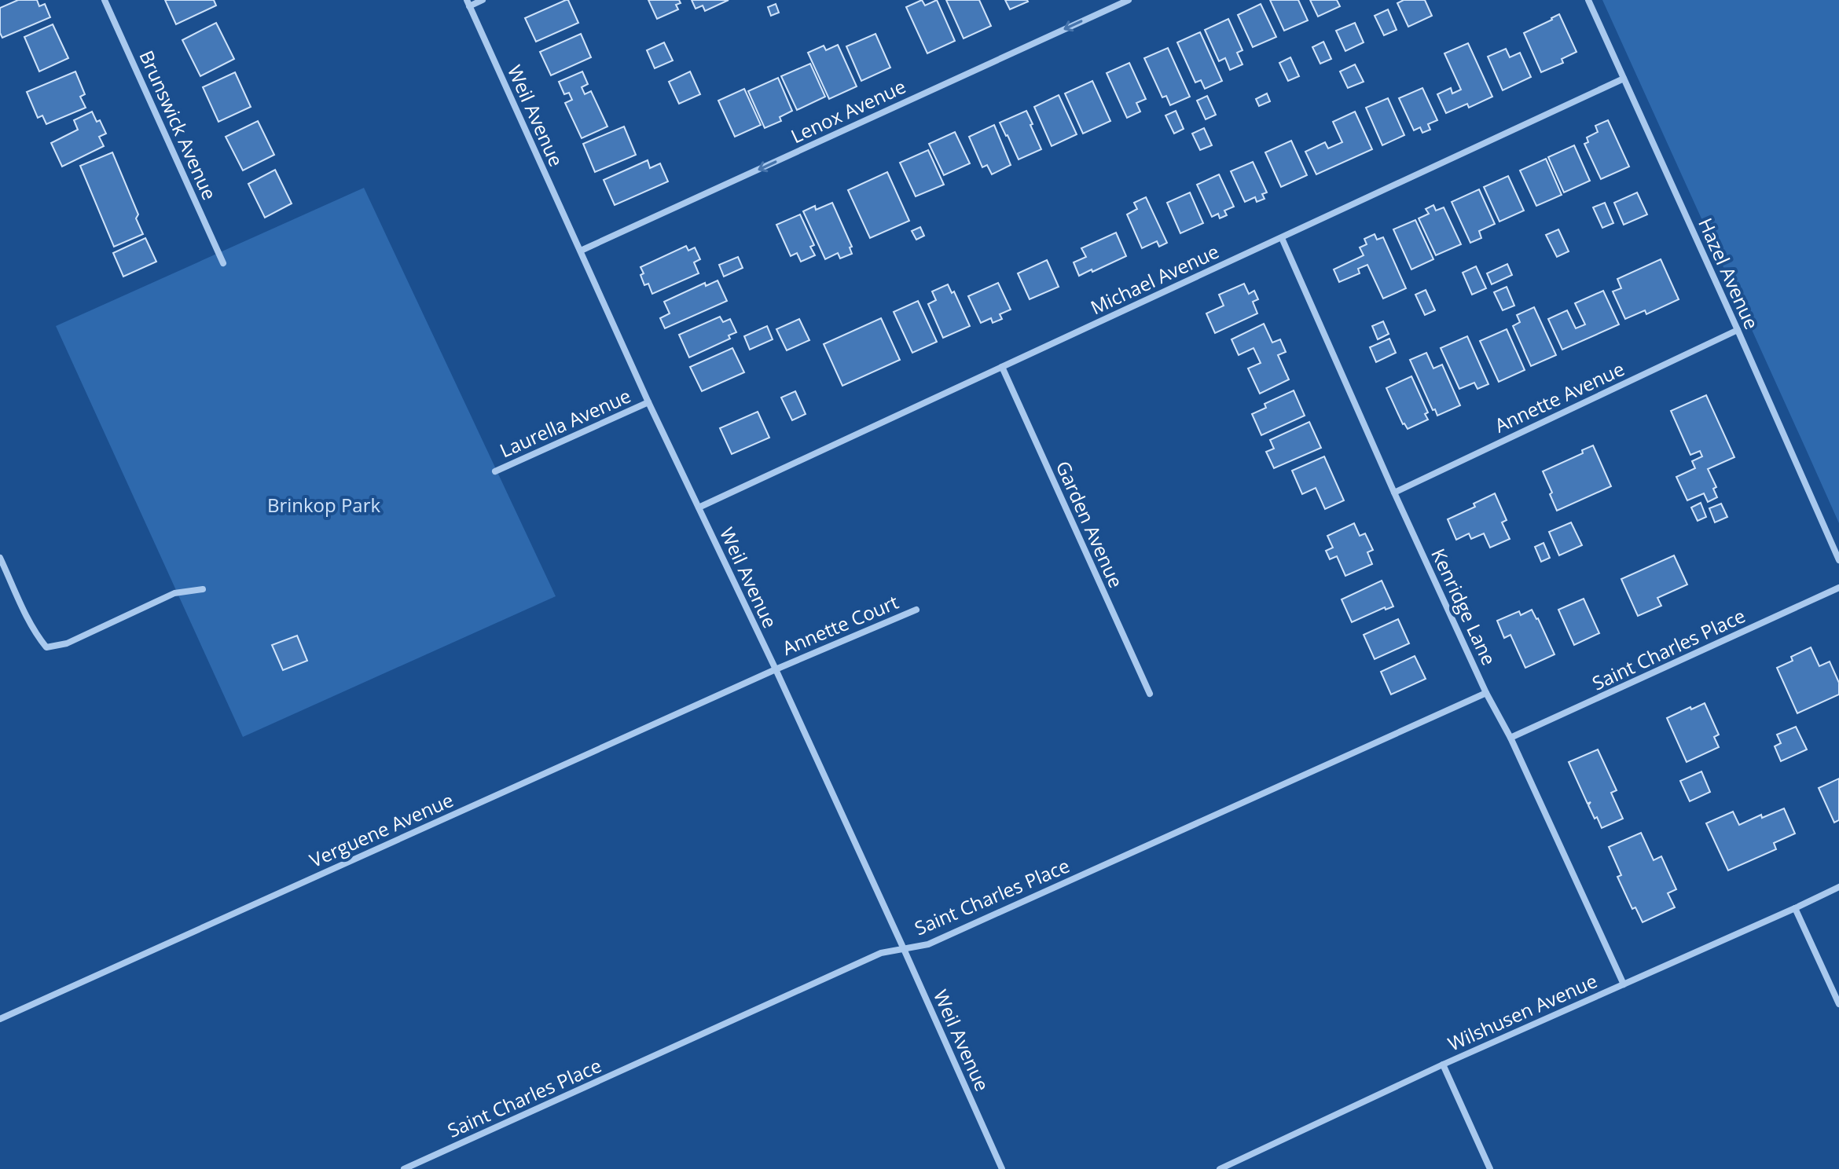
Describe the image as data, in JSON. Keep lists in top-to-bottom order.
{
  "streets": {
    "street": [
      "Lenox Avenue",
      "Weil Avenue",
      "Brunswick Avenue",
      "Hazel Avenue",
      "Michael Avenue",
      "Annette Avenue",
      "Laurella Avenue",
      "Garden Avenue",
      "Kenridge Lane",
      "Annette Court",
      "Saint Charles Place",
      "Verguene Avenue",
      "Wilshusen Avenue"
    ]
  },
  "crossings": [
    ["Lenox Avenue", "Weil Avenue"],
    ["Weil Avenue", "Michael Avenue"],
    ["Weil Avenue", "Laurella Avenue"],
    ["Weil Avenue", "Annette Court"],
    ["Weil Avenue", "Saint Charles Place"],
    ["Weil Avenue", "Verguene Avenue"],
    ["Hazel Avenue", "Michael Avenue"],
    ["Hazel Avenue", "Annette Avenue"],
    ["Michael Avenue", "Garden Avenue"],
    ["Michael Avenue", "Kenridge Lane"],
    ["Annette Avenue", "Kenridge Lane"],
    ["Kenridge Lane", "Saint Charles Place"],
    ["Kenridge Lane", "Wilshusen Avenue"],
    ["Annette Court", "Verguene Avenue"]
  ],
  "one_way": ["Lenox Avenue"],
  "parks": ["Brinkop Park"]
}
